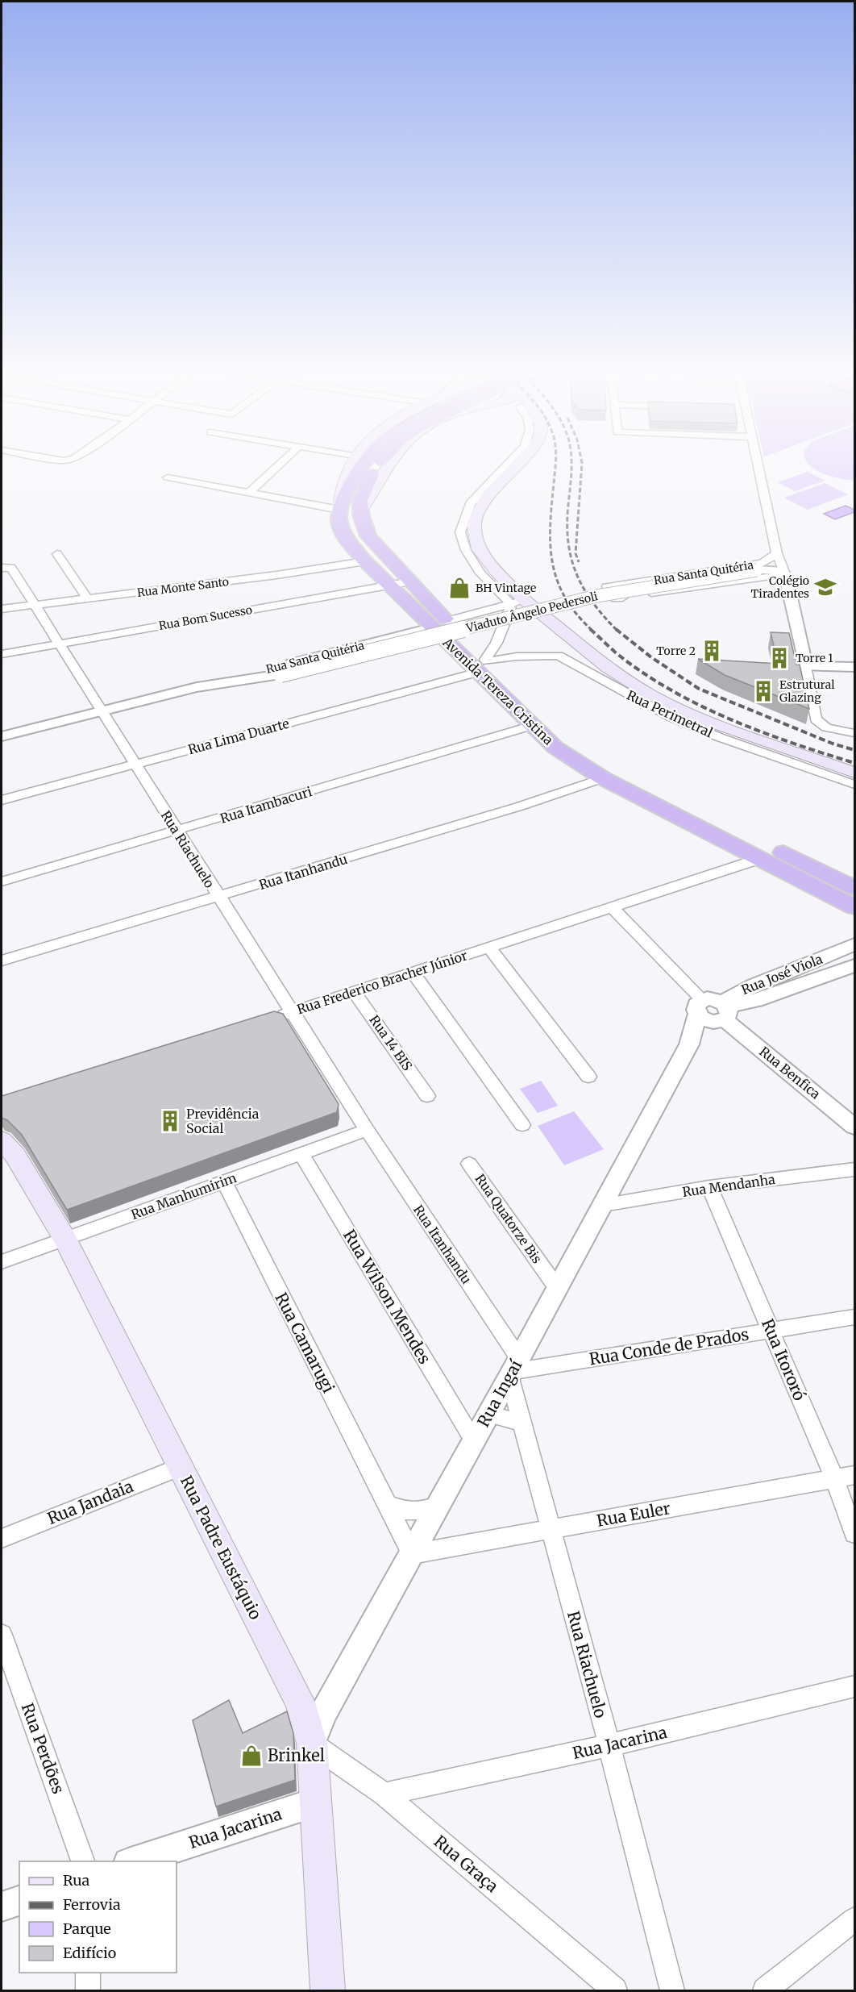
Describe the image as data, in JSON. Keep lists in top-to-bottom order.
{
  "streets": {
    "highway": ["Avenida Tereza Cristina"],
    "main road": ["Rua Padre Eustáquio"],
    "street": [
      "Rua Santa Quitéria",
      "Rua Monte Santo",
      "Viaduto Ângelo Pedersoli",
      "Rua Bom Sucesso",
      "Rua Perimetral",
      "Rua Lima Duarte",
      "Rua Itambacuri",
      "Rua Riachuelo",
      "Rua Itanhandu",
      "Rua José Viola",
      "Rua Frederico Bracher Júnior",
      "Rua 14 BIS",
      "Rua Benfica",
      "Rua Mendanha",
      "Rua Manhumirim",
      "Rua Quatorze Bis",
      "Rua Wilson Mendes",
      "Rua Camarugi",
      "Rua Conde de Prados",
      "Rua Itororó",
      "Rua Ingaí",
      "Rua Jandaia",
      "Rua Euler",
      "Rua Jacarina",
      "Rua Perdões",
      "Rua Graça"
    ]
  },
  "crossings": [
    ["Rua Santa Quitéria", "Viaduto Ângelo Pedersoli"],
    ["Rua Santa Quitéria", "Avenida Tereza Cristina"],
    ["Rua Santa Quitéria", "Rua Riachuelo"],
    ["Rua Monte Santo", "Avenida Tereza Cristina"],
    ["Rua Monte Santo", "Rua Riachuelo"],
    ["Rua Bom Sucesso", "Avenida Tereza Cristina"],
    ["Rua Bom Sucesso", "Rua Riachuelo"],
    ["Avenida Tereza Cristina", "Rua Perimetral"],
    ["Avenida Tereza Cristina", "Rua Lima Duarte"],
    ["Avenida Tereza Cristina", "Rua Itambacuri"],
    ["Avenida Tereza Cristina", "Rua Itanhandu"],
    ["Avenida Tereza Cristina", "Rua Frederico Bracher Júnior"],
    ["Rua Perimetral", "Rua Lima Duarte"],
    ["Rua Lima Duarte", "Rua Riachuelo"],
    ["Rua Itambacuri", "Rua Riachuelo"],
    ["Rua Riachuelo", "Rua Itanhandu"],
    ["Rua Riachuelo", "Rua Frederico Bracher Júnior"],
    ["Rua Riachuelo", "Rua Manhumirim"],
    ["Rua Riachuelo", "Rua Conde de Prados"],
    ["Rua Riachuelo", "Rua Ingaí"],
    ["Rua Riachuelo", "Rua Euler"],
    ["Rua Riachuelo", "Rua Jacarina"],
    ["Rua Itanhandu", "Rua Manhumirim"],
    ["Rua Itanhandu", "Rua Conde de Prados"],
    ["Rua Itanhandu", "Rua Ingaí"],
    ["Rua José Viola", "Rua Benfica"],
    ["Rua José Viola", "Rua Ingaí"],
    ["Rua Frederico Bracher Júnior", "Rua 14 BIS"],
    ["Rua Frederico Bracher Júnior", "Rua Benfica"],
    ["Rua Benfica", "Rua Ingaí"],
    ["Rua Mendanha", "Rua Itororó"],
    ["Rua Mendanha", "Rua Ingaí"],
    ["Rua Manhumirim", "Rua Wilson Mendes"],
    ["Rua Manhumirim", "Rua Camarugi"],
    ["Rua Manhumirim", "Rua Padre Eustáquio"],
    ["Rua Quatorze Bis", "Rua Ingaí"],
    ["Rua Wilson Mendes", "Rua Ingaí"],
    ["Rua Camarugi", "Rua Ingaí"],
    ["Rua Camarugi", "Rua Euler"],
    ["Rua Conde de Prados", "Rua Itororó"],
    ["Rua Conde de Prados", "Rua Ingaí"],
    ["Rua Itororó", "Rua Euler"],
    ["Rua Ingaí", "Rua Euler"],
    ["Rua Ingaí", "Rua Padre Eustáquio"],
    ["Rua Ingaí", "Rua Graça"],
    ["Rua Jandaia", "Rua Padre Eustáquio"],
    ["Rua Padre Eustáquio", "Rua Jacarina"],
    ["Rua Padre Eustáquio", "Rua Graça"],
    ["Rua Jacarina", "Rua Graça"]
  ],
  "places": {
    "school or university": ["Colégio Tiradentes"],
    "shop": ["BH Vintage", "Brinkel"],
    "building": [
      "Torre 2",
      "Torre 1",
      "Estrutural Glazing",
      "Previdência Social"
    ]
  },
  "legend": [
    "Rua",
    "Ferrovia",
    "Parque",
    "Edifício"
  ]
}
